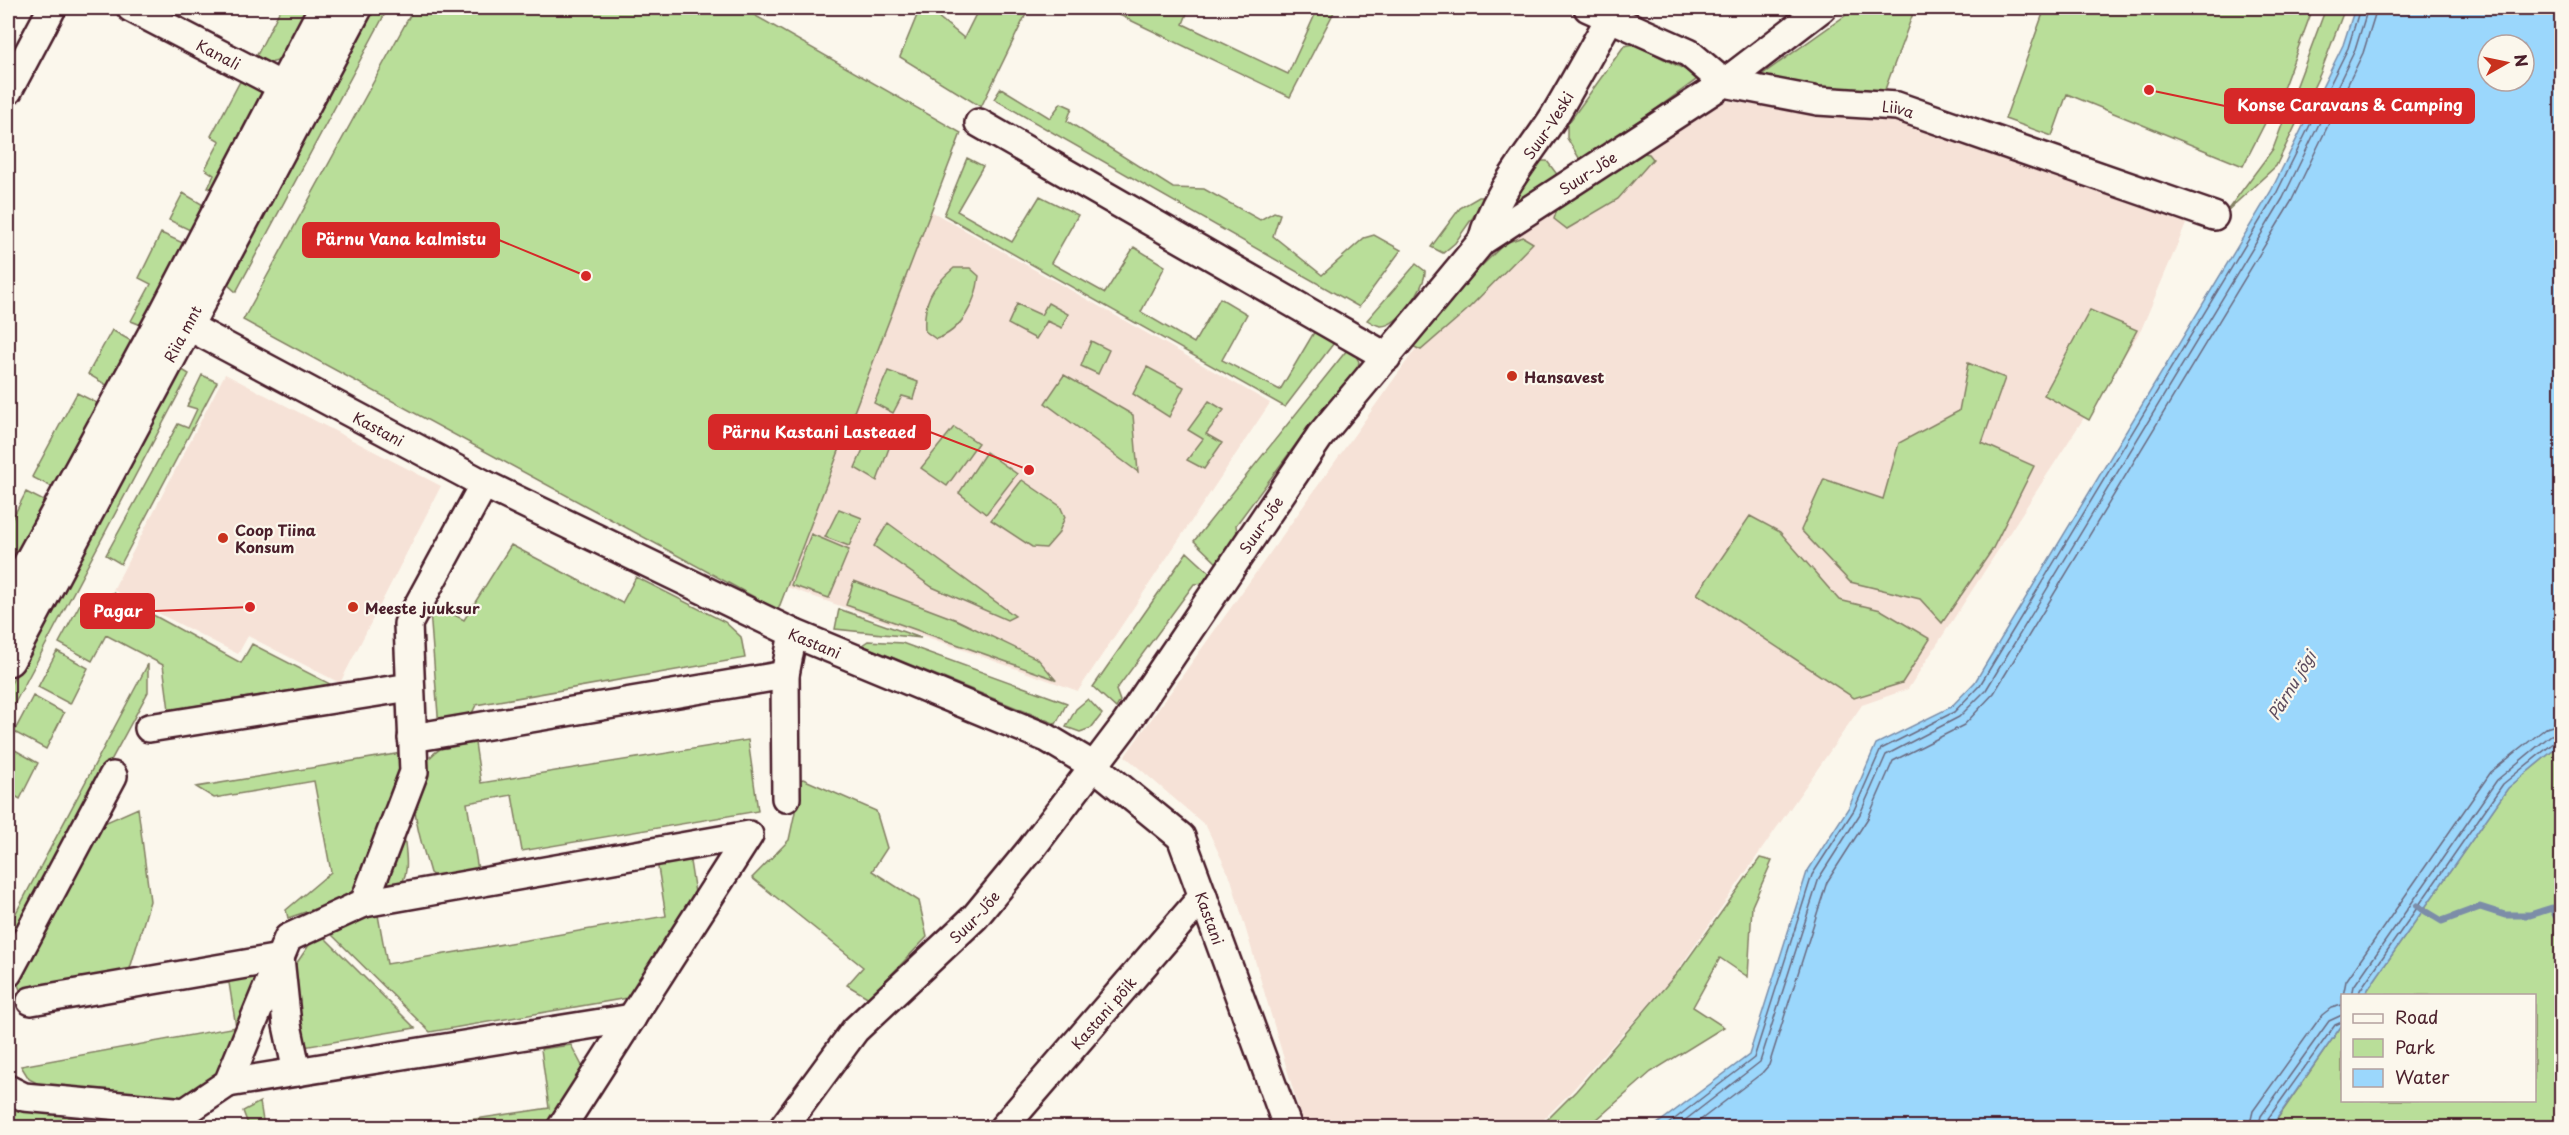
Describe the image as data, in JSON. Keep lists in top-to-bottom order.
{
  "streets": {
    "main road": ["Riia mnt"],
    "street": [
      "Kanali",
      "Liiva",
      "Suur-Veski",
      "Suur-Jõe",
      "Kastani",
      "Kastani põik"
    ]
  },
  "crossings": [
    ["Kanali", "Riia mnt"],
    ["Liiva", "Suur-Veski"],
    ["Liiva", "Suur-Jõe"],
    ["Suur-Veski", "Suur-Jõe"],
    ["Suur-Jõe", "Kastani"],
    ["Riia mnt", "Kastani"],
    ["Kastani", "Kastani põik"]
  ],
  "water": ["Pärnu jõgi"],
  "places": [
    "Konse Caravans & Camping",
    "Pärnu Vana kalmistu",
    "Hansavest",
    "Pärnu Kastani Lasteaed",
    "Coop Tiina Konsum",
    "Pagar",
    "Meeste juuksur"
  ],
  "legend": ["Road", "Park", "Water"],
  "north": "right"
}
